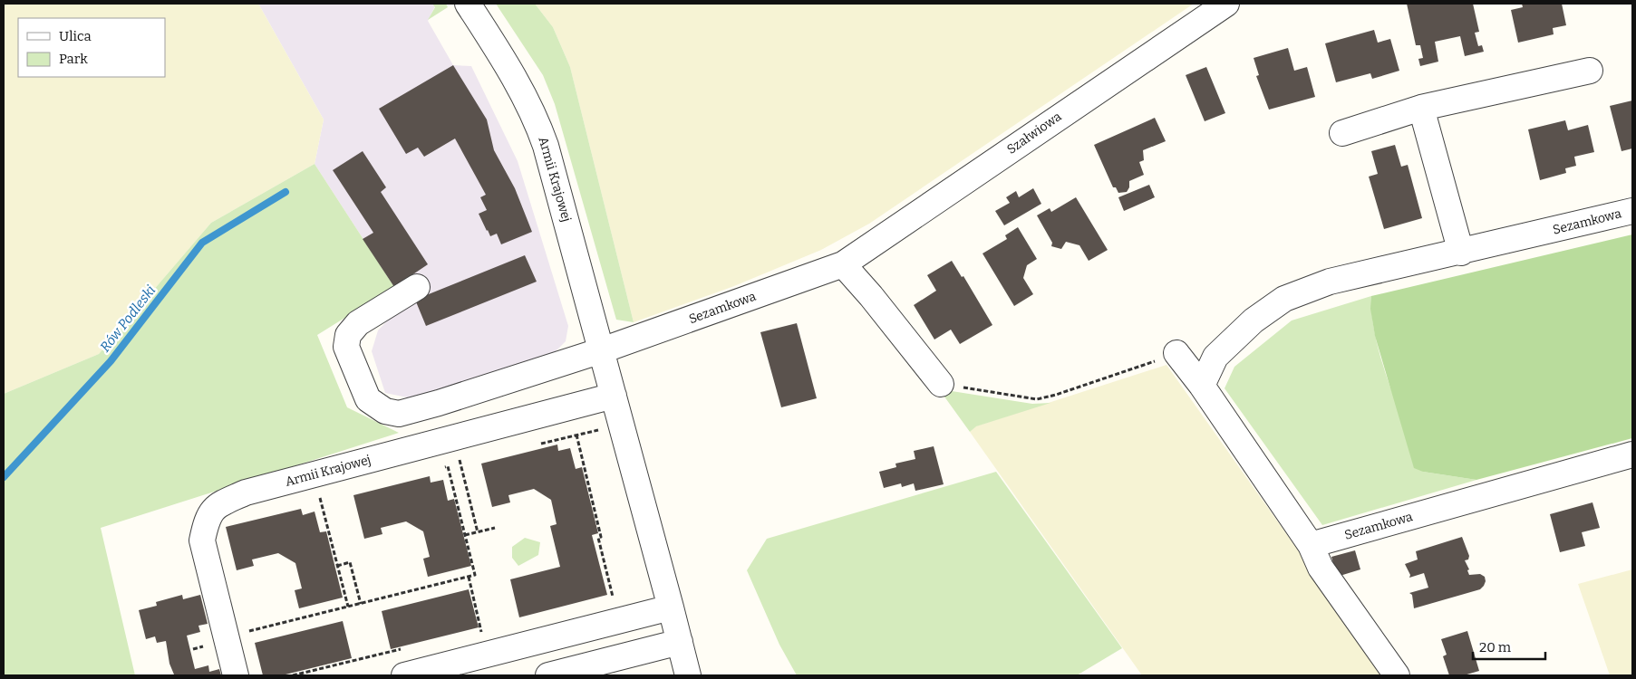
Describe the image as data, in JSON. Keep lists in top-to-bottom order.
{
  "streets": {
    "street": ["Szałwiowa", "Armii Krajowej", "Sezamkowa"]
  },
  "crossings": [
    ["Szałwiowa", "Sezamkowa"],
    ["Armii Krajowej", "Sezamkowa"]
  ],
  "water": ["Rów Podleski"],
  "legend": ["Ulica", "Park"],
  "scale_bar": "20 m"
}
